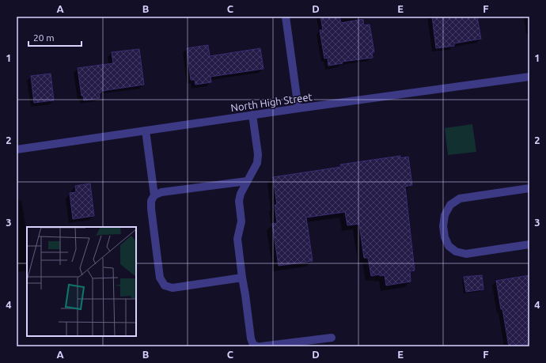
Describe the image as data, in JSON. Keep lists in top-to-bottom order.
{
  "streets": {
    "street": ["North High Street"]
  },
  "scale_bar": "20 m",
  "grid": {
    "columns": [
      "A",
      "B",
      "C",
      "D",
      "E",
      "F"
    ],
    "rows": [
      "1",
      "2",
      "3",
      "4"
    ]
  }
}
